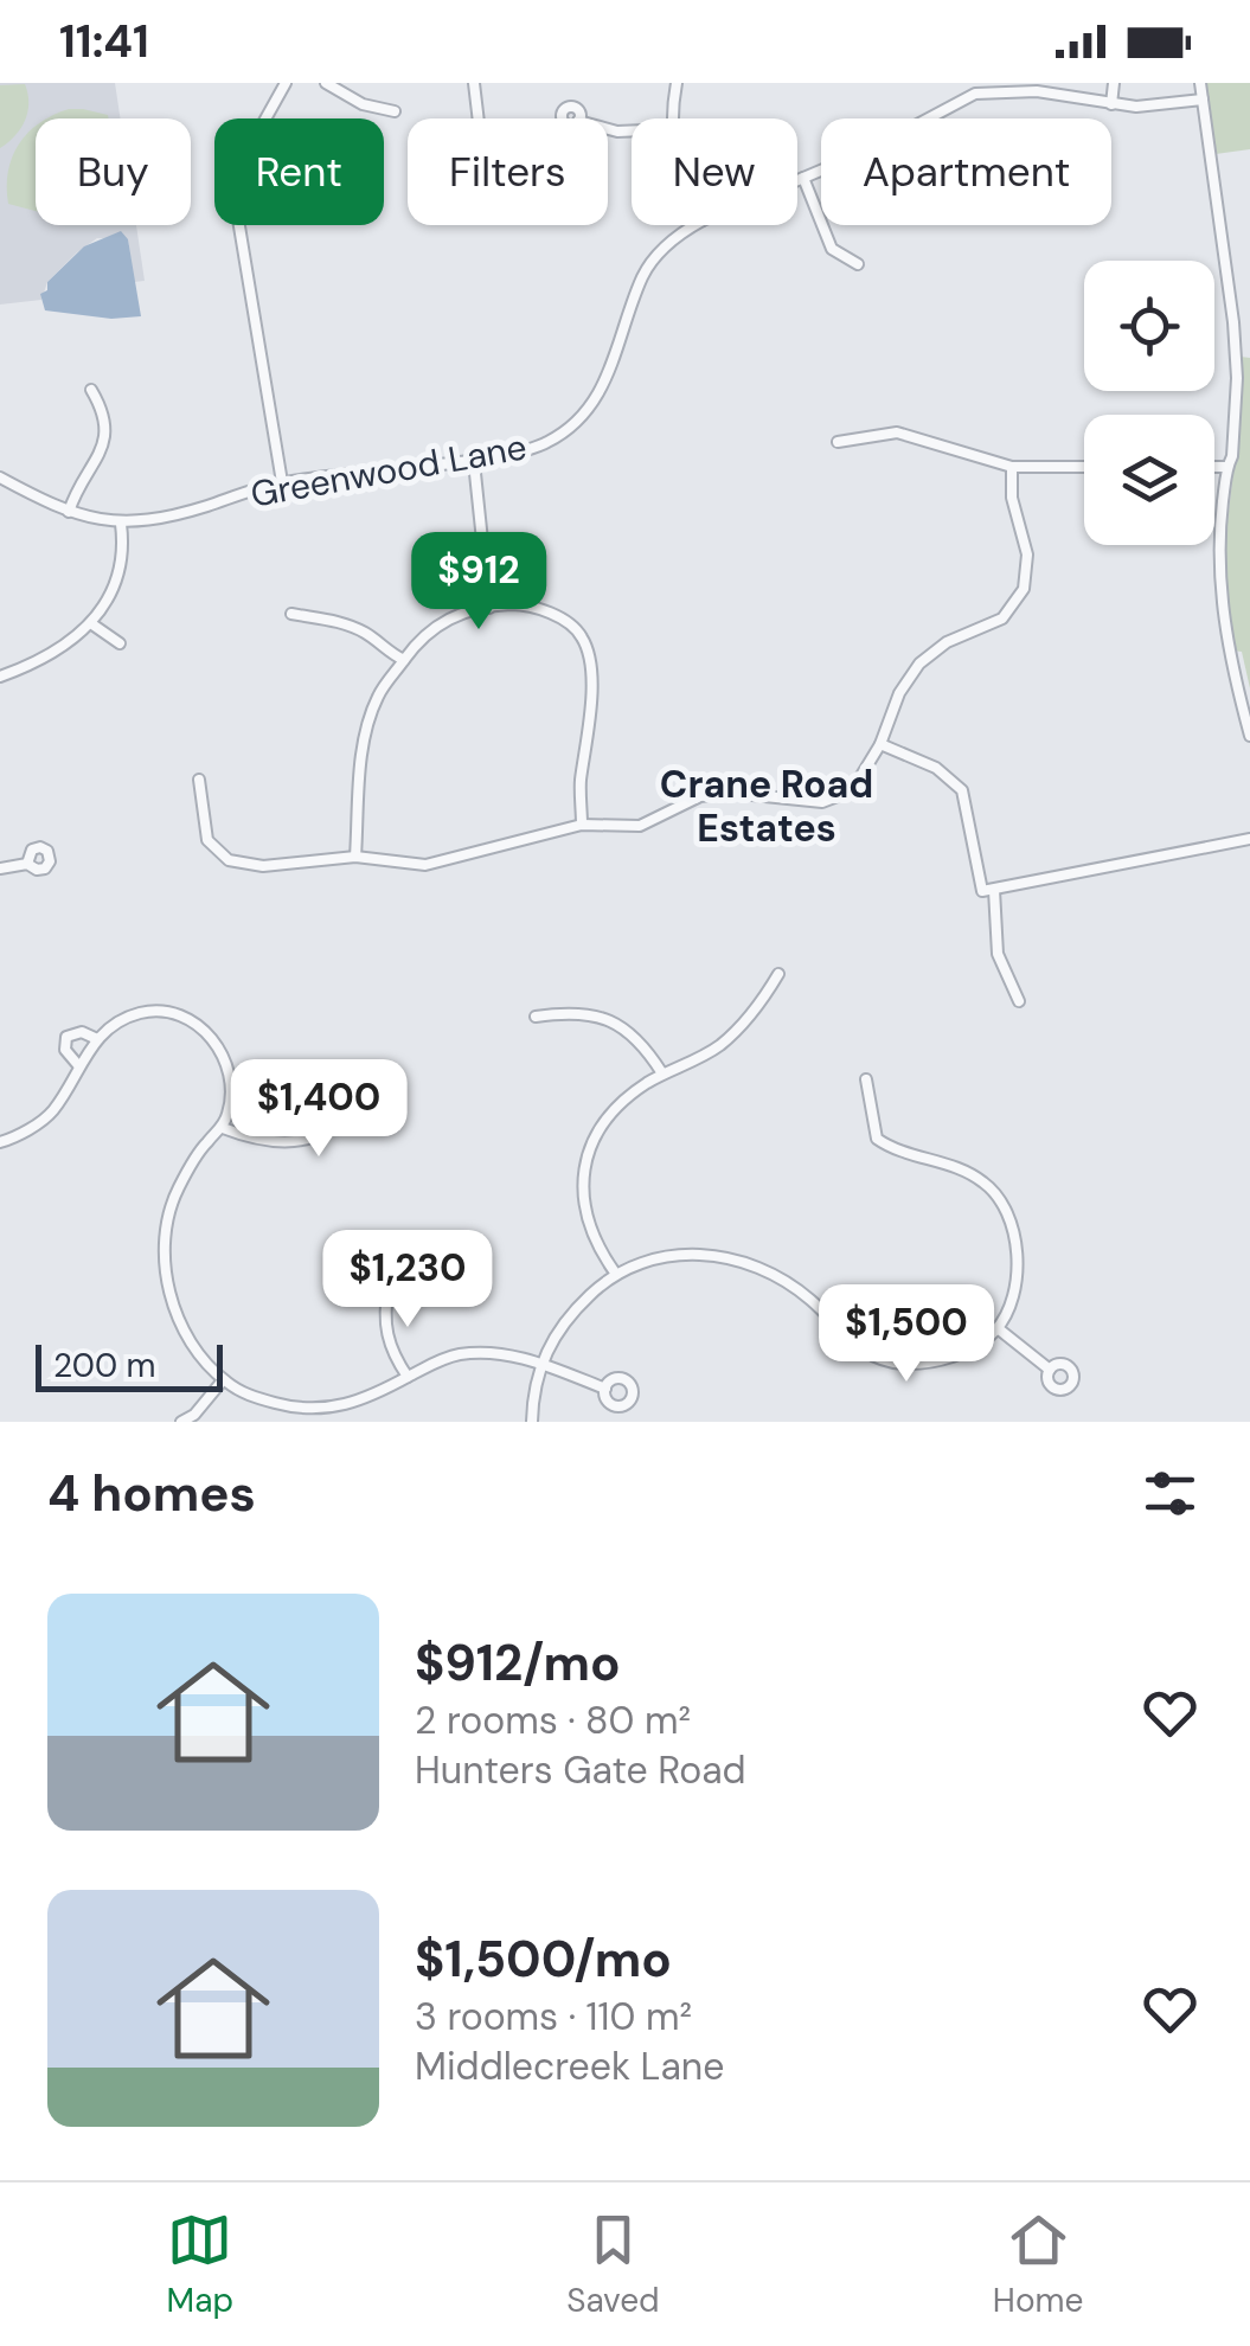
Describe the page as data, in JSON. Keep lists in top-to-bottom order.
{
  "streets": {
    "street": ["Greenwood Lane"]
  },
  "districts": ["Crane Road Estates"],
  "scale_bar": "200 m",
  "page": {
    "status": "11:41",
    "chip": [
      "Buy",
      "Rent",
      "Filters",
      "New",
      "Apartment"
    ],
    "price": [
      "$912",
      "$1,400",
      "$1,230",
      "$1,500"
    ],
    "scale": "200 m",
    "heading": "4 homes",
    "list": [
      {
        "name": "$912/mo",
        "note": "2 rooms · 80 m² · Hunters Gate Road"
      },
      {
        "name": "$1,500/mo",
        "note": "3 rooms · 110 m² · Middlecreek Lane"
      }
    ],
    "tabs": ["Map", "Saved", "Home"]
  }
}
